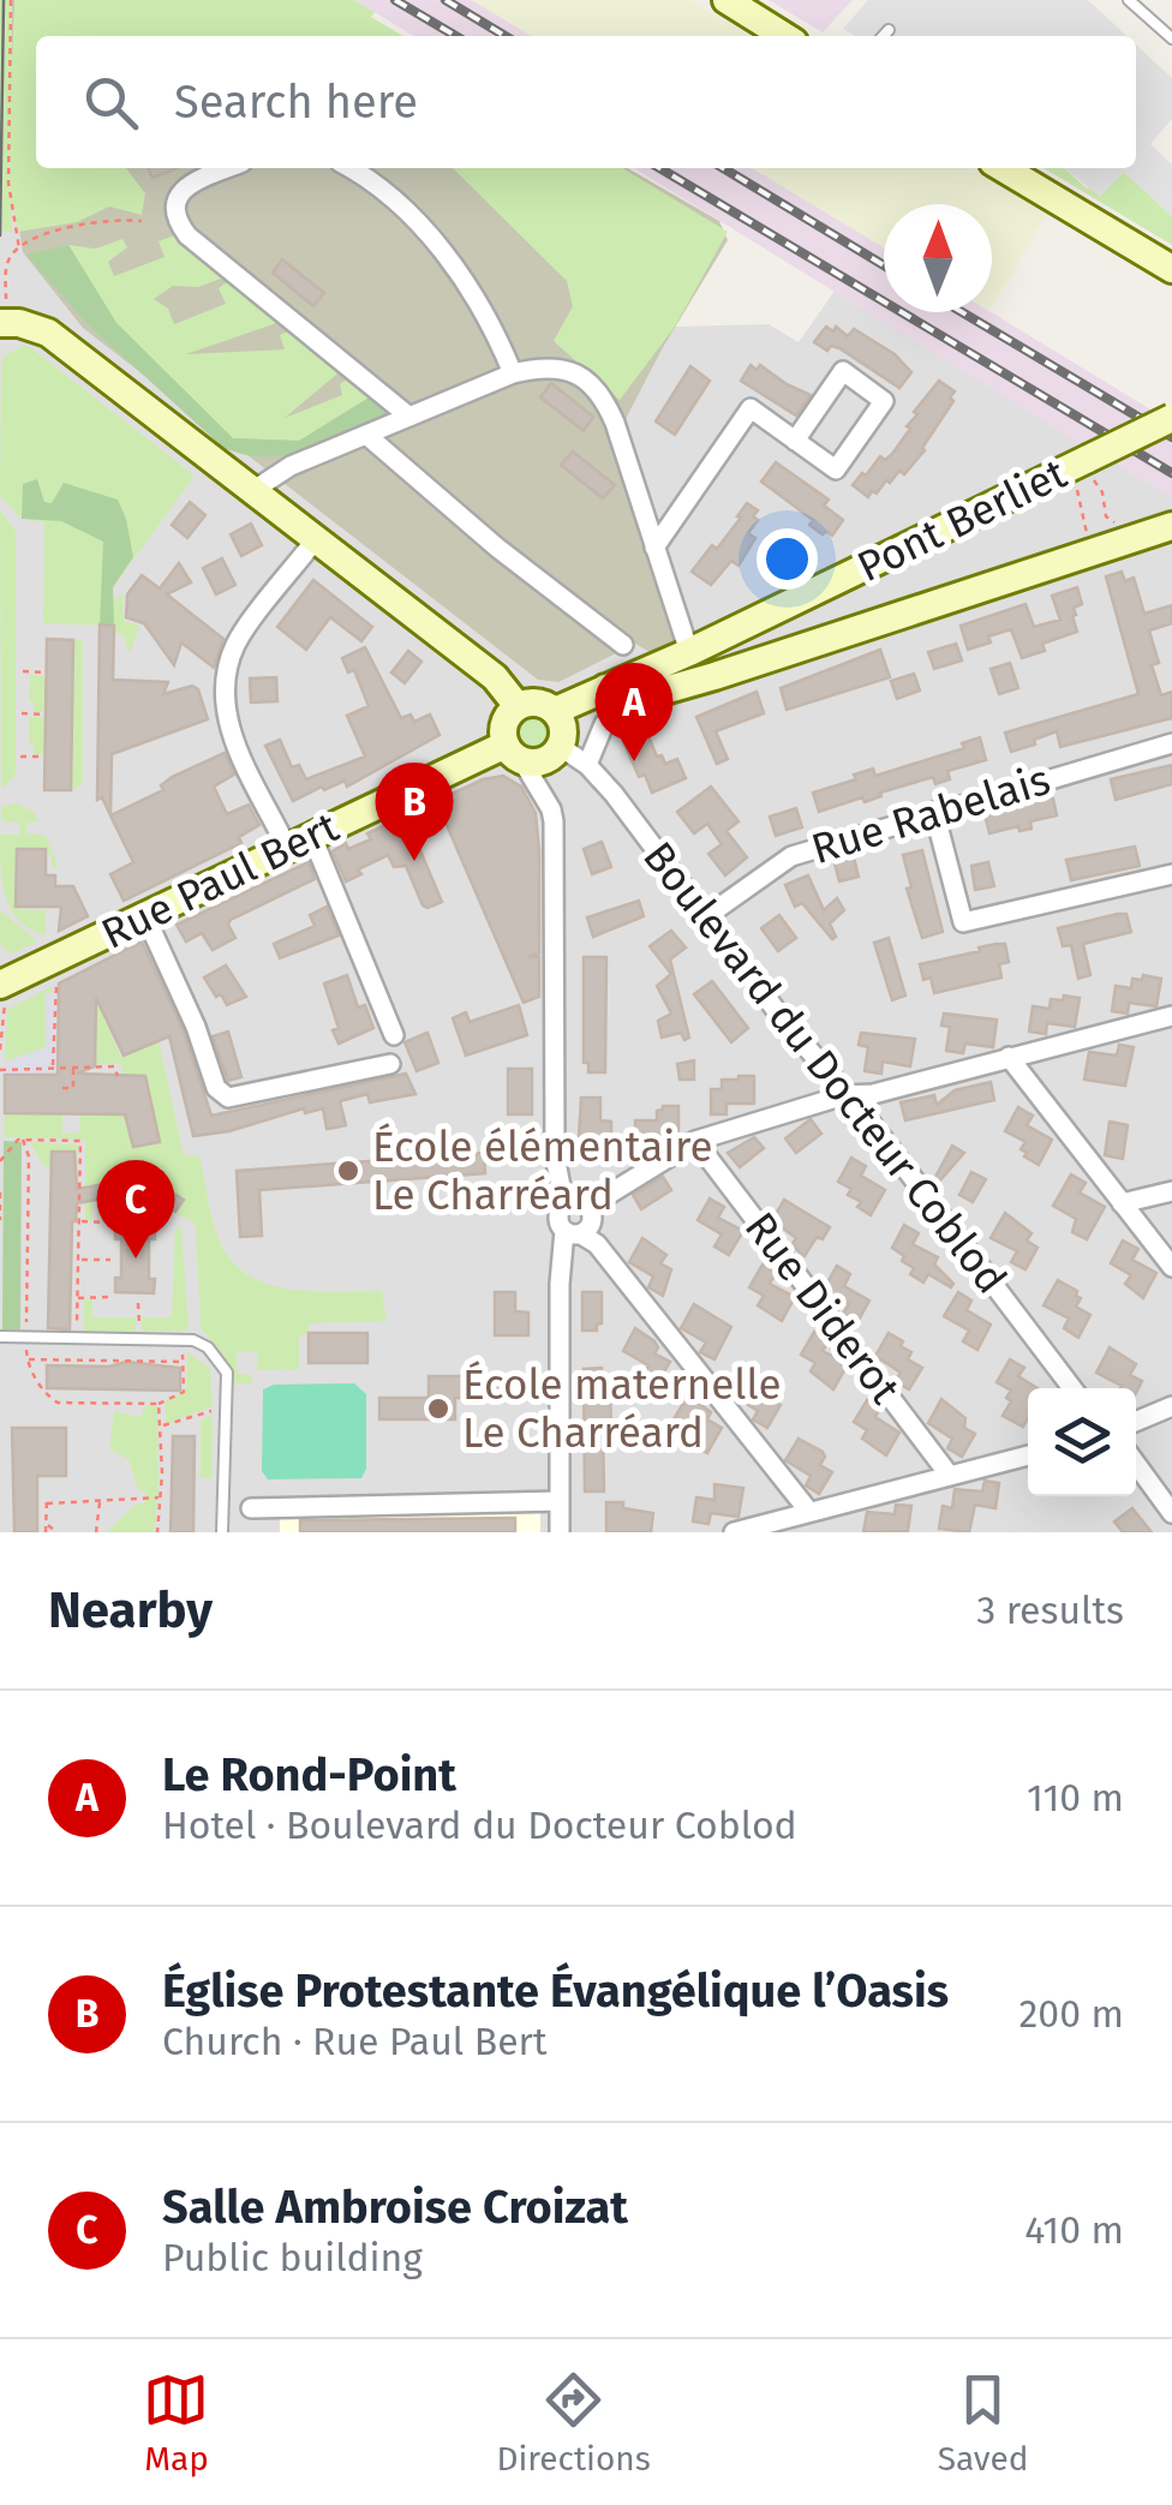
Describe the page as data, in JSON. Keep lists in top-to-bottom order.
{
  "streets": {
    "street": [
      "Pont Berliet",
      "Rue Rabelais",
      "Rue Paul Bert",
      "Boulevard du Docteur Coblod",
      "Rue Diderot"
    ]
  },
  "crossings": [
    ["Pont Berliet", "Rue Paul Bert"],
    ["Pont Berliet", "Boulevard du Docteur Coblod"],
    ["Rue Rabelais", "Boulevard du Docteur Coblod"],
    ["Rue Paul Bert", "Boulevard du Docteur Coblod"]
  ],
  "places": ["École élémentaire Le Charréard", "École maternelle Le Charréard"],
  "north": "top",
  "page": {
    "search": "Search here",
    "pins": ["A", "B", "C"],
    "heading": ["Nearby", "3 results"],
    "list": [
      {
        "mark": "A",
        "name": "Le Rond-Point",
        "note": "Hotel · Boulevard du Docteur Coblod",
        "value": "110 m"
      },
      {
        "mark": "B",
        "name": "Église Protestante Évangélique l’Oasis",
        "note": "Church · Rue Paul Bert",
        "value": "200 m"
      },
      {
        "mark": "C",
        "name": "Salle Ambroise Croizat",
        "note": "Public building",
        "value": "410 m"
      }
    ],
    "nav": ["Map", "Directions", "Saved"]
  }
}
